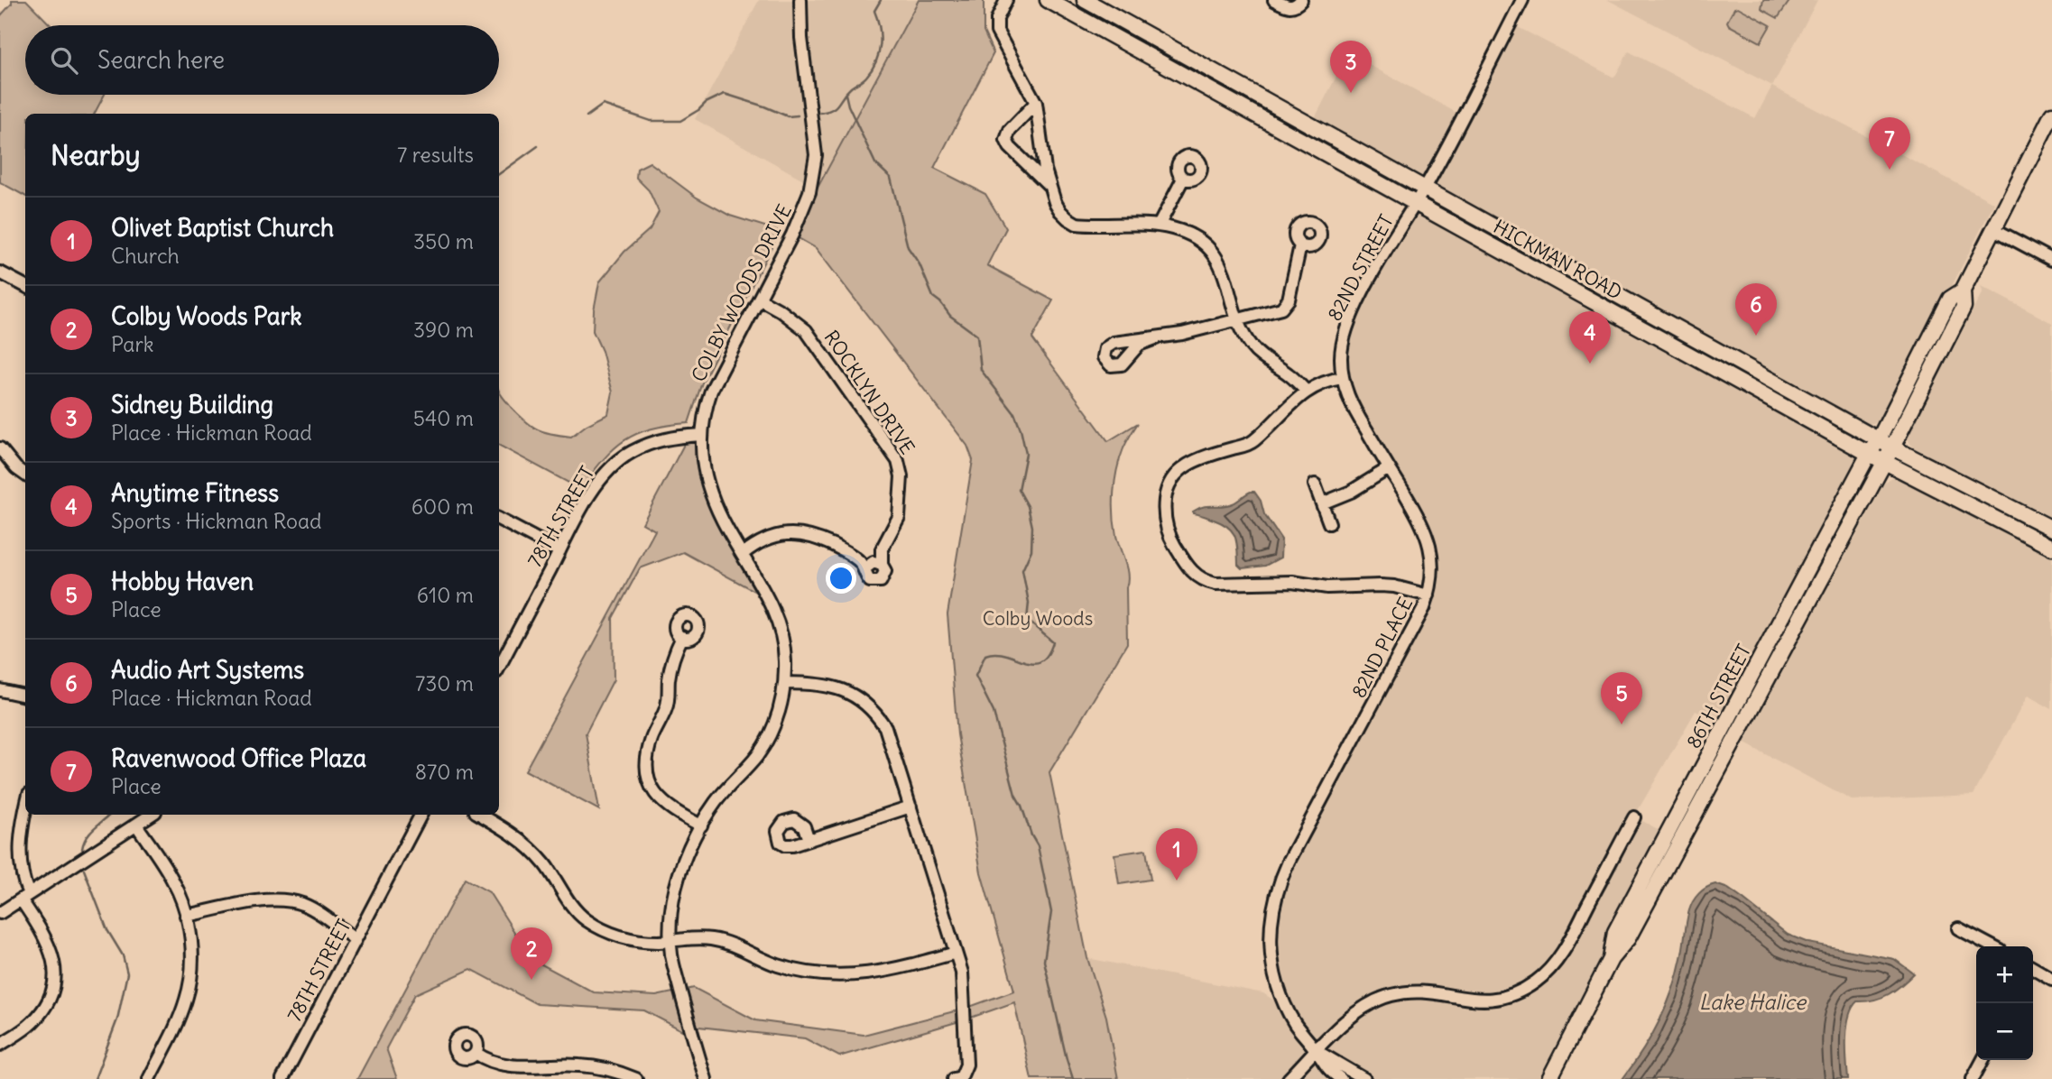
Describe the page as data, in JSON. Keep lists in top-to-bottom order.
{
  "streets": {
    "main road": ["HICKMAN ROAD", "86TH STREET"],
    "street": [
      "82ND STREET",
      "COLBY WOODS DRIVE",
      "ROCKLYN DRIVE",
      "78TH STREET",
      "82ND PLACE"
    ]
  },
  "crossings": [
    ["HICKMAN ROAD", "82ND STREET"],
    ["HICKMAN ROAD", "86TH STREET"],
    ["82ND STREET", "82ND PLACE"],
    ["COLBY WOODS DRIVE", "ROCKLYN DRIVE"],
    ["COLBY WOODS DRIVE", "78TH STREET"]
  ],
  "water": ["Lake Halice"],
  "parks": ["Colby Woods"],
  "page": {
    "search": "Search here",
    "pins": [
      "3",
      "7",
      "6",
      "4",
      "5",
      "1",
      "2"
    ],
    "heading": ["Nearby", "7 results"],
    "list": [
      {
        "mark": "1",
        "name": "Olivet Baptist Church",
        "note": "Church",
        "value": "350 m"
      },
      {
        "mark": "2",
        "name": "Colby Woods Park",
        "note": "Park",
        "value": "390 m"
      },
      {
        "mark": "3",
        "name": "Sidney Building",
        "note": "Place · Hickman Road",
        "value": "540 m"
      },
      {
        "mark": "4",
        "name": "Anytime Fitness",
        "note": "Sports · Hickman Road",
        "value": "600 m"
      },
      {
        "mark": "5",
        "name": "Hobby Haven",
        "note": "Place",
        "value": "610 m"
      },
      {
        "mark": "6",
        "name": "Audio Art Systems",
        "note": "Place · Hickman Road",
        "value": "730 m"
      },
      {
        "mark": "7",
        "name": "Ravenwood Office Plaza",
        "note": "Place",
        "value": "870 m"
      }
    ],
    "map_buttons": ["+", "−"]
  }
}
